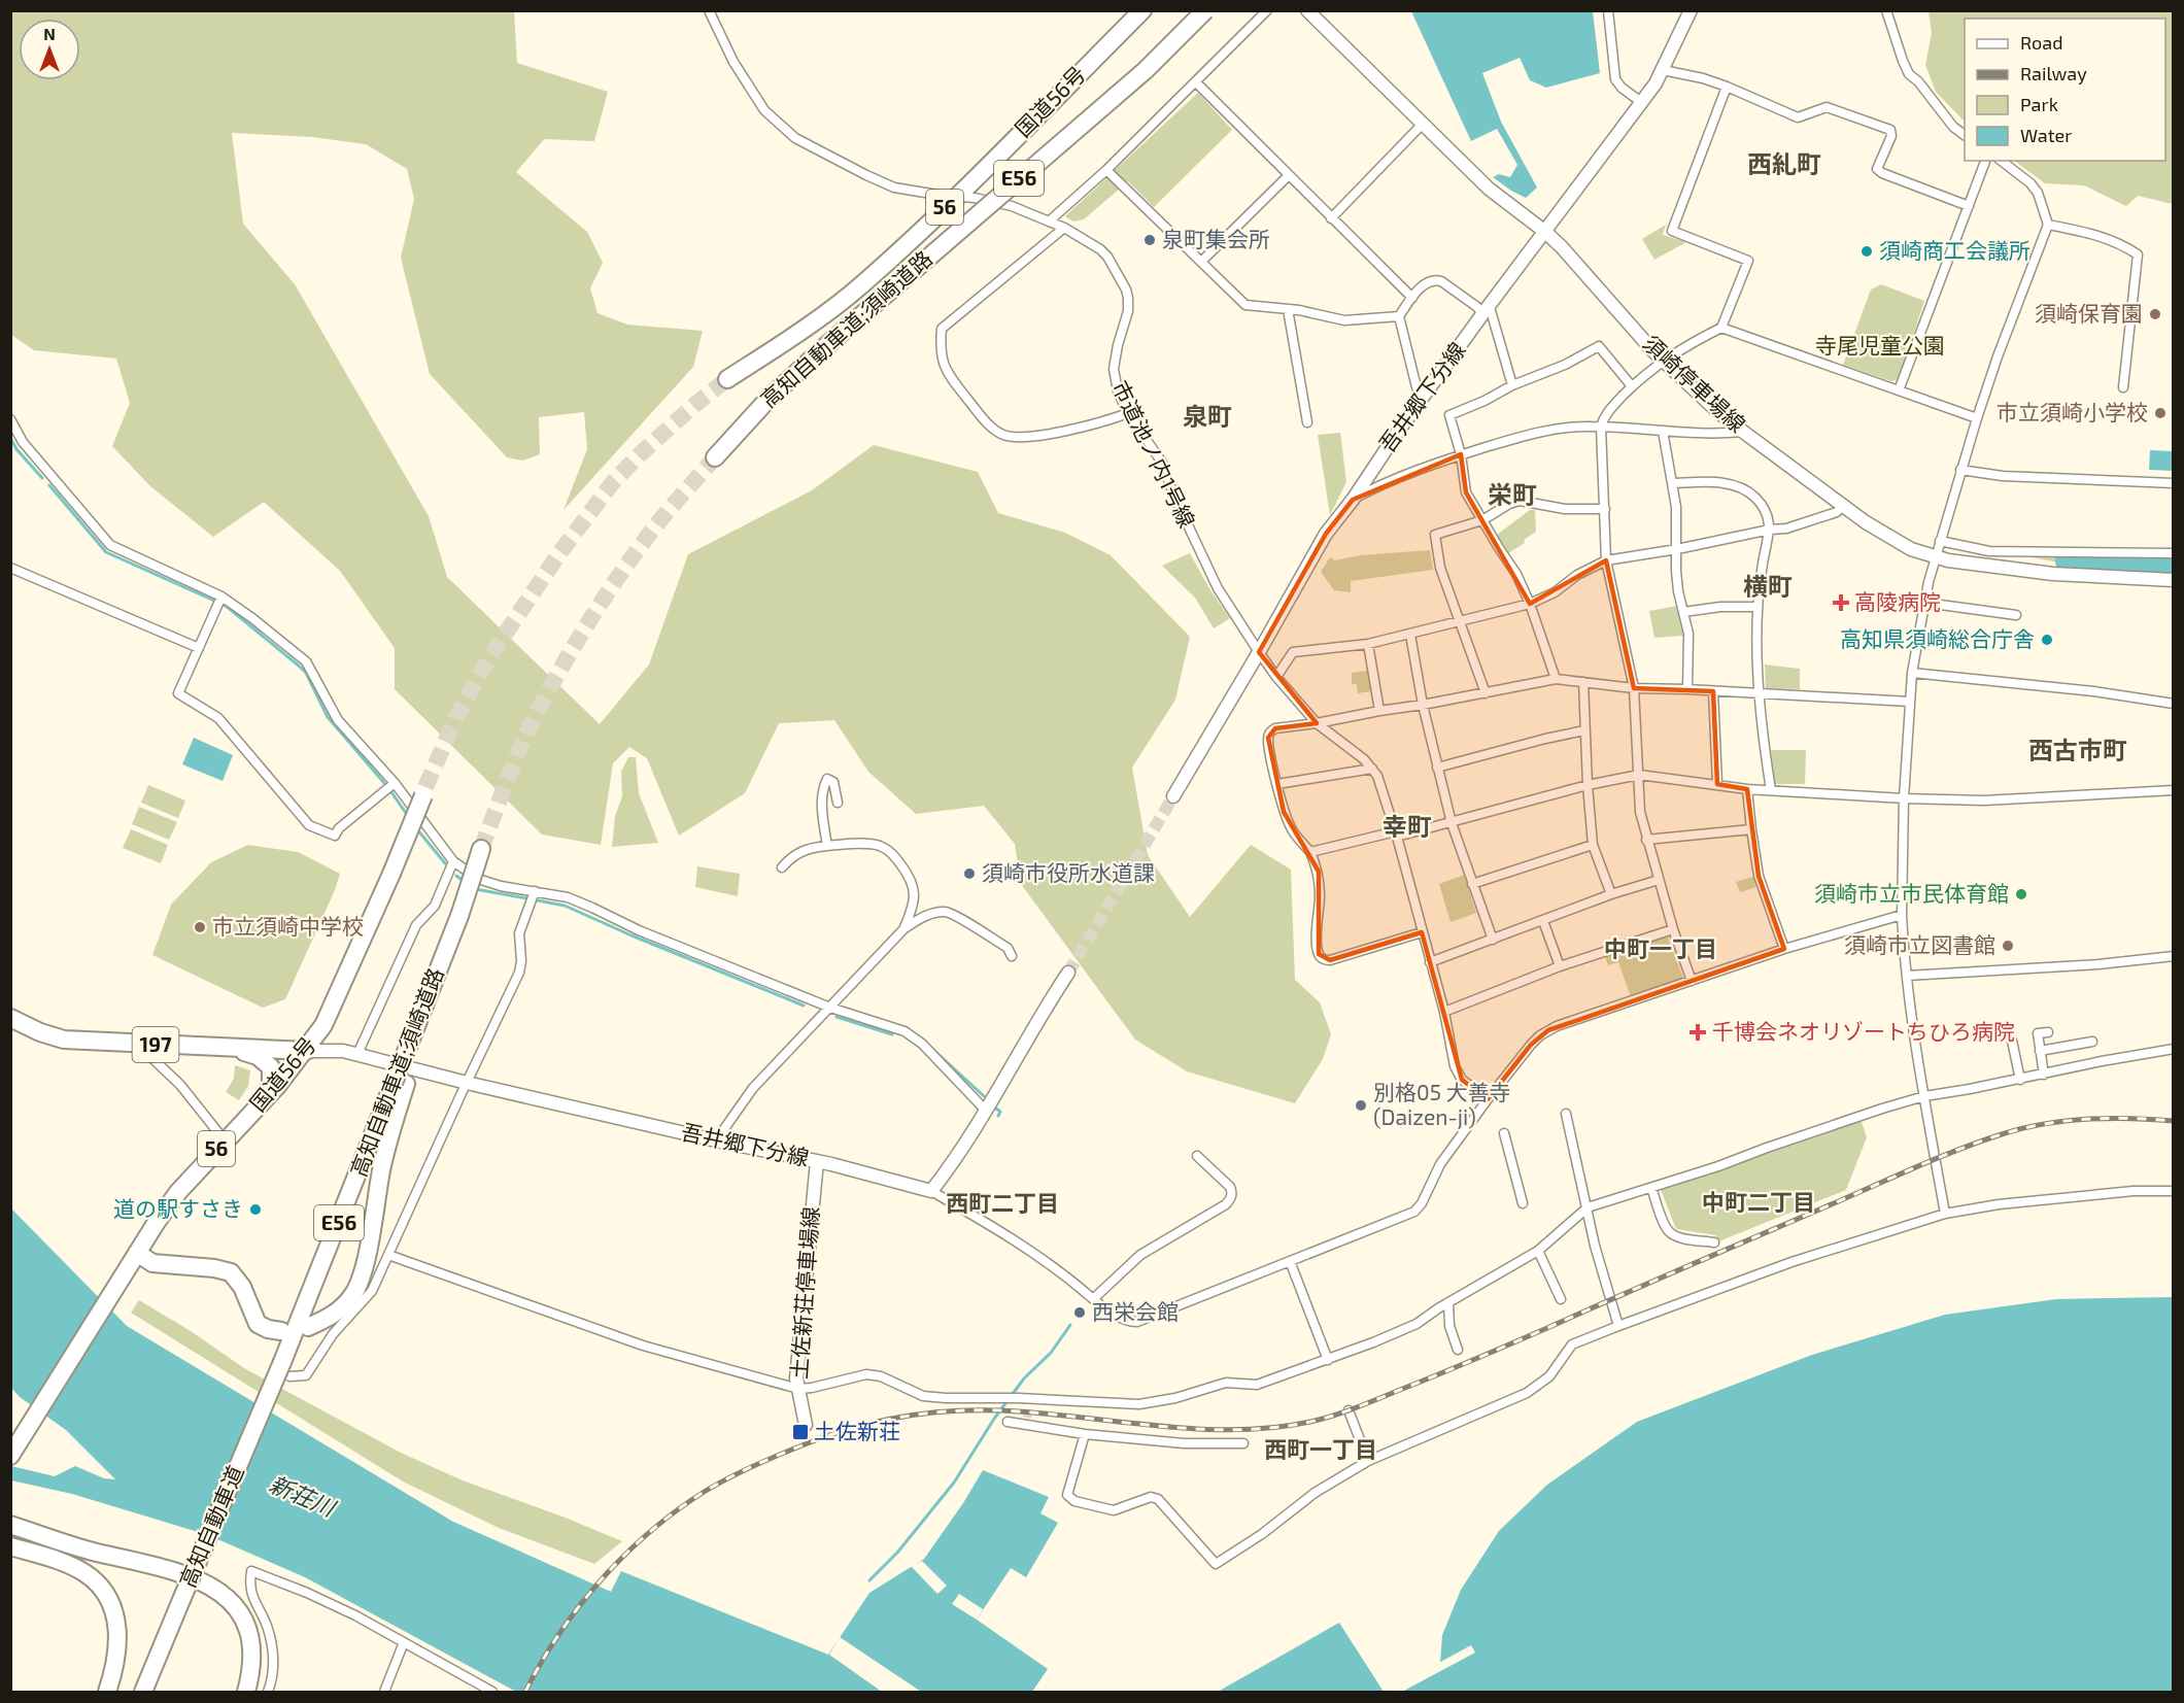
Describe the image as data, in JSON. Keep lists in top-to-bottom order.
{
  "streets": {
    "highway": [
      "国道56号",
      "E56",
      "56",
      "高知自動車道;須崎道路",
      "197",
      "高知自動車道"
    ],
    "main road": ["須崎停車場線", "吾井郷下分線", "土佐新荘停車場線"],
    "street": ["市道池ノ内1号線"]
  },
  "crossings": [
    ["国道56号", "吾井郷下分線"],
    ["国道56号", "市道池ノ内1号線"],
    ["国道56号", "197"],
    ["高知自動車道;須崎道路", "高知自動車道"],
    ["須崎停車場線", "吾井郷下分線"],
    ["吾井郷下分線", "市道池ノ内1号線"],
    ["吾井郷下分線", "197"],
    ["吾井郷下分線", "土佐新荘停車場線"]
  ],
  "districts": [
    "西糺町",
    "泉町",
    "栄町",
    "横町",
    "西古市町",
    "幸町",
    "中町一丁目",
    "中町二丁目",
    "西町二丁目",
    "西町一丁目"
  ],
  "water": ["新荘川"],
  "parks": ["寺尾児童公園"],
  "places": {
    "other": [
      "泉町集会所",
      "須崎商工会議所",
      "須崎保育園",
      "市立須崎小学校",
      "高知県須崎総合庁舎",
      "須崎市役所水道課",
      "須崎市立市民体育館",
      "市立須崎中学校",
      "須崎市立図書館",
      "別格05 大善寺 (Daizen-ji)",
      "道の駅すさき",
      "西栄会館"
    ],
    "health": ["高陵病院", "千博会ネオリゾートちひろ病院"],
    "transit": ["土佐新荘"]
  },
  "legend": [
    "Road",
    "Railway",
    "Park",
    "Water"
  ],
  "north": "top"
}
